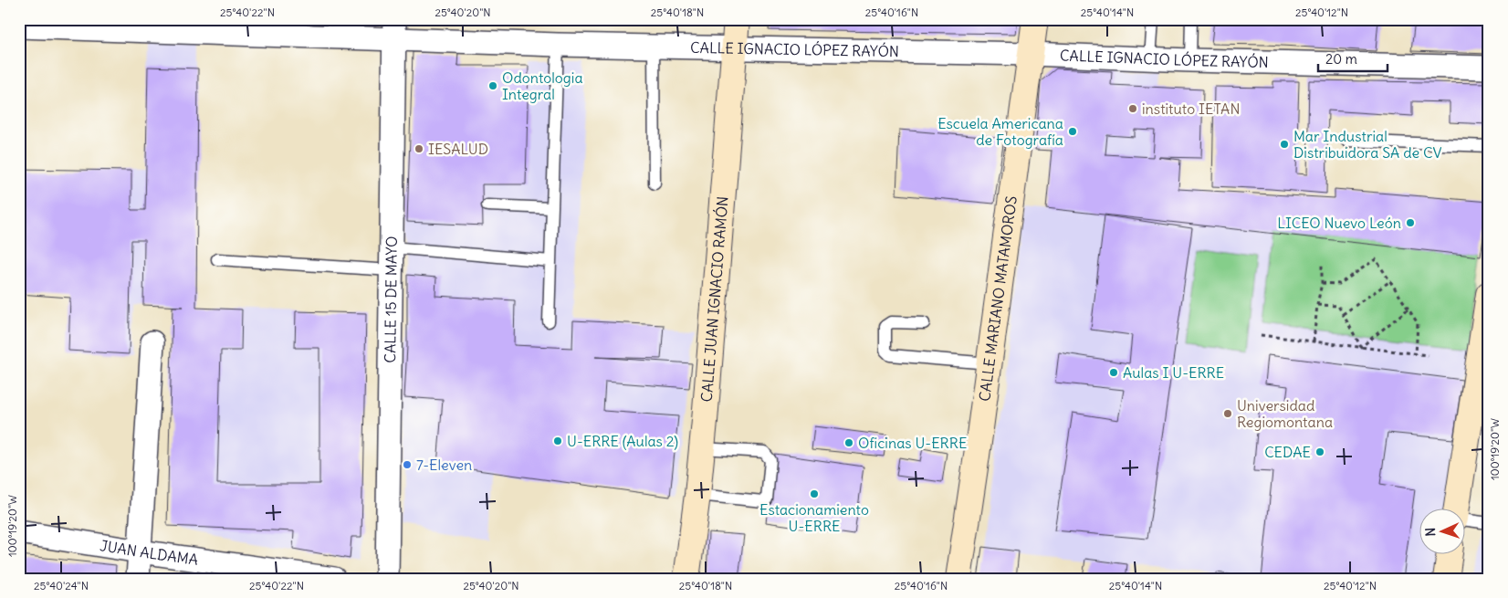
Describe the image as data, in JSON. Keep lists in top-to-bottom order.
{
  "streets": {
    "street": [
      "CALLE IGNACIO LÓPEZ RAYÓN",
      "CALLE 15 DE MAYO",
      "CALLE JUAN IGNACIO RAMÓN",
      "CALLE MARIANO MATAMOROS",
      "JUAN ALDAMA"
    ]
  },
  "crossings": [
    ["CALLE IGNACIO LÓPEZ RAYÓN", "CALLE 15 DE MAYO"],
    ["CALLE IGNACIO LÓPEZ RAYÓN", "CALLE JUAN IGNACIO RAMÓN"],
    ["CALLE IGNACIO LÓPEZ RAYÓN", "CALLE MARIANO MATAMOROS"]
  ],
  "places": [
    "Odontologia Integral",
    "instituto IETAN",
    "Escuela Americana de Fotografía",
    "Mar Industrial Distribuidora SA de CV",
    "IESALUD",
    "LICEO Nuevo León",
    "Aulas I U-ERRE",
    "Universidad Regiomontana",
    "U-ERRE (Aulas 2)",
    "Oficinas U-ERRE",
    "CEDAE",
    "7-Eleven",
    "Estacionamiento U-ERRE"
  ],
  "scale_bar": "20 m",
  "north": "left",
  "coordinates": [
    "25°40'22\"N",
    "25°40'20\"N",
    "25°40'18\"N",
    "25°40'16\"N",
    "25°40'14\"N",
    "25°40'12\"N",
    "100°19'20\"W",
    "25°40'24\"N"
  ]
}
